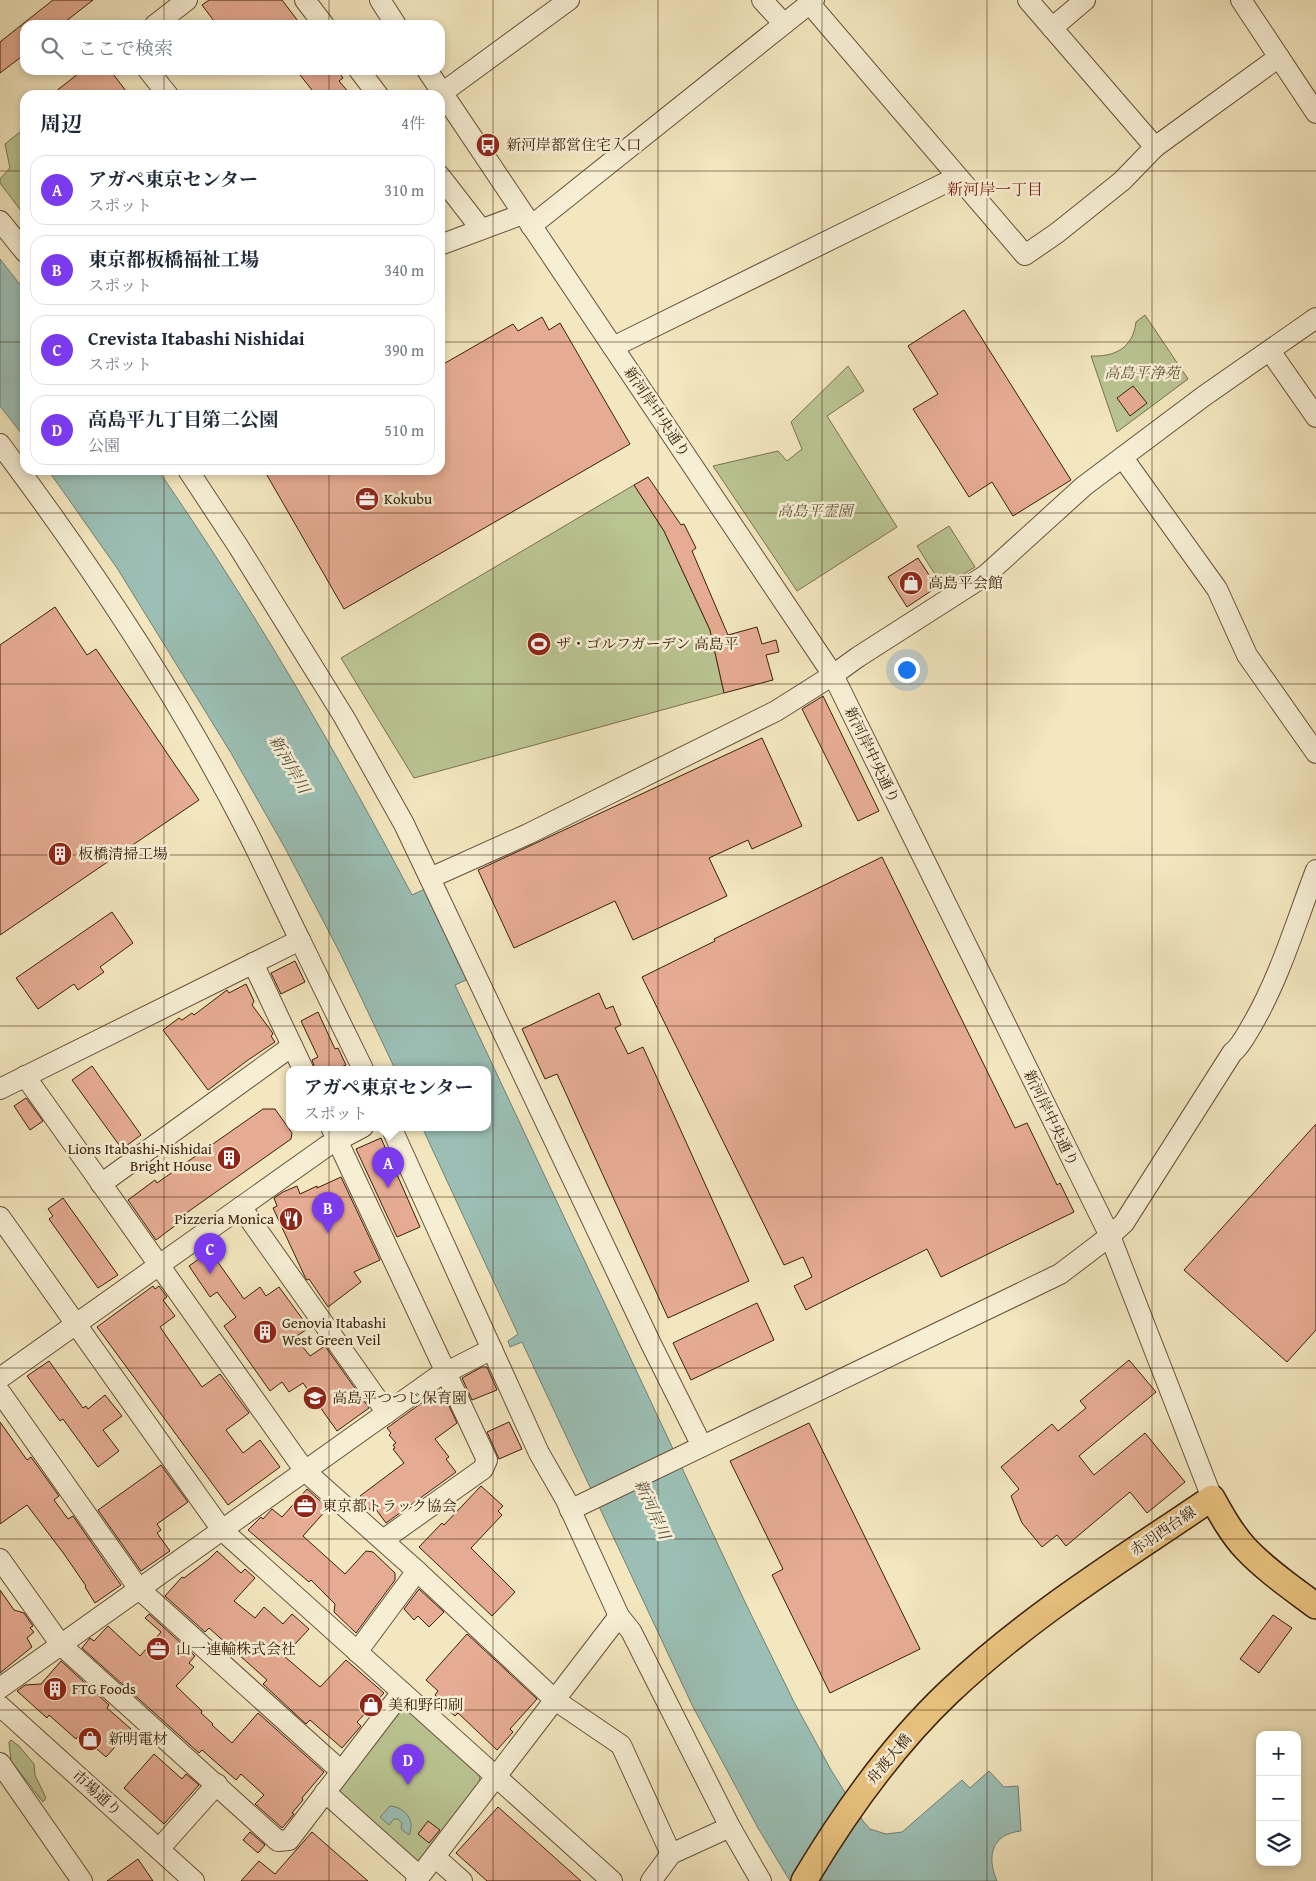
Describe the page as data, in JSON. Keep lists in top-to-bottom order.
{
  "streets": {
    "main road": ["赤羽西台線", "舟渡大橋"],
    "street": ["新河岸中央通り", "市場通り"]
  },
  "crossings": [
    ["新河岸中央通り", "赤羽西台線"],
    ["赤羽西台線", "舟渡大橋"]
  ],
  "districts": ["新河岸一丁目"],
  "water": ["新河岸川"],
  "parks": ["高島平浄苑", "高島平霊園"],
  "places": {
    "bus stop": ["新河岸都営住宅入口"],
    "office": ["Kokubu", "東京都トラック協会", "山一連輸株式会社"],
    "shop": ["高島平会館", "美和野印刷", "新明電材"],
    "sports": ["ザ・ゴルフガーデン 高島平"],
    "building": [
      "板橋清掃工場",
      "Lions Itabashi-Nishidai Bright House",
      "Genovia Itabashi West Green Veil",
      "FTG Foods"
    ],
    "restaurant": ["Pizzeria Monica"],
    "school or university": ["高島平つつじ保育園"]
  },
  "page": {
    "search": "ここで検索",
    "heading": ["周辺", "4件"],
    "list": [
      {
        "mark": "A",
        "name": "アガペ東京センター",
        "note": "スポット",
        "value": "310 m"
      },
      {
        "mark": "B",
        "name": "東京都板橋福祉工場",
        "note": "スポット",
        "value": "340 m"
      },
      {
        "mark": "C",
        "name": "Crevista Itabashi Nishidai",
        "note": "スポット",
        "value": "390 m"
      },
      {
        "mark": "D",
        "name": "高島平九丁目第二公園",
        "note": "公園",
        "value": "510 m"
      }
    ],
    "popup": ["アガペ東京センター", "スポット"],
    "pins": [
      "A",
      "B",
      "C",
      "D"
    ],
    "map_buttons": ["+", "−"]
  }
}
